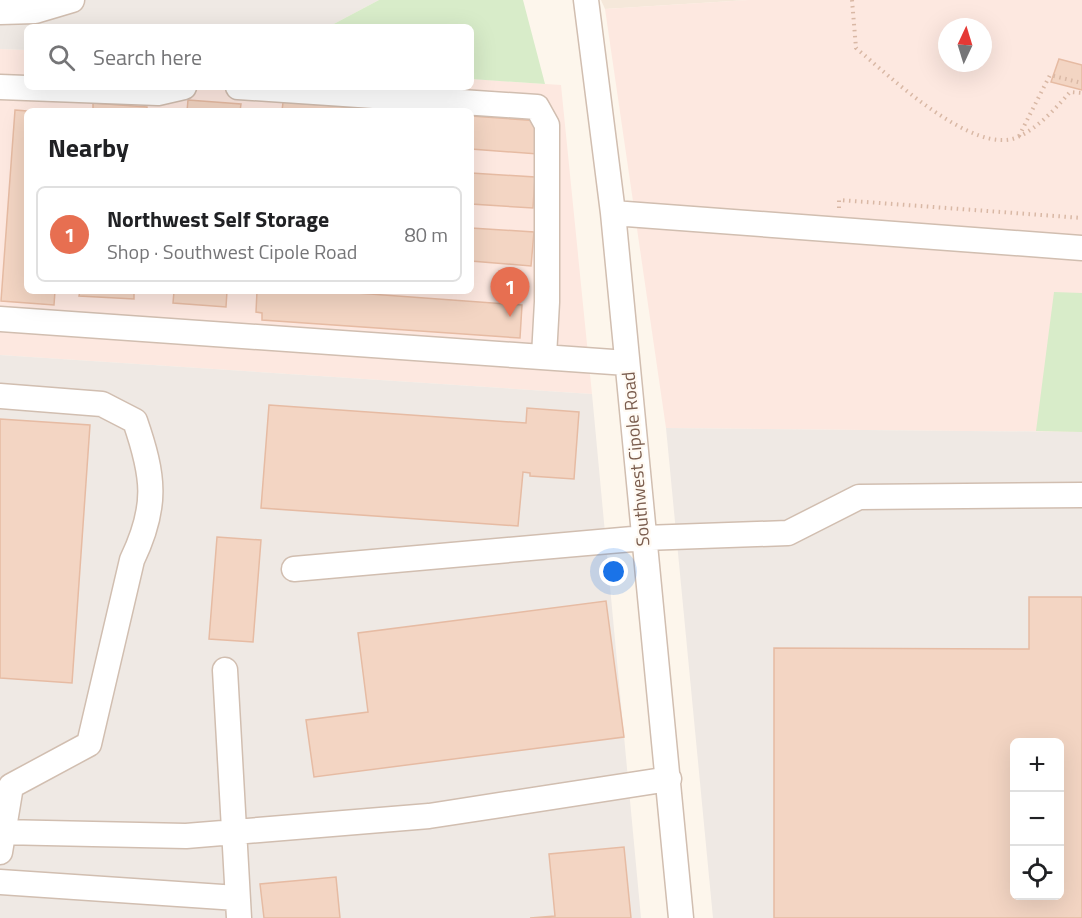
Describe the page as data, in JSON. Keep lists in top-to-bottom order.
{
  "streets": {
    "street": ["Southwest Cipole Road"]
  },
  "north": "top",
  "page": {
    "search": "Search here",
    "heading": "Nearby",
    "list": [
      {
        "mark": "1",
        "name": "Northwest Self Storage",
        "note": "Shop · Southwest Cipole Road",
        "value": "80 m"
      }
    ],
    "pins": "1",
    "map_buttons": ["+", "−"]
  }
}
